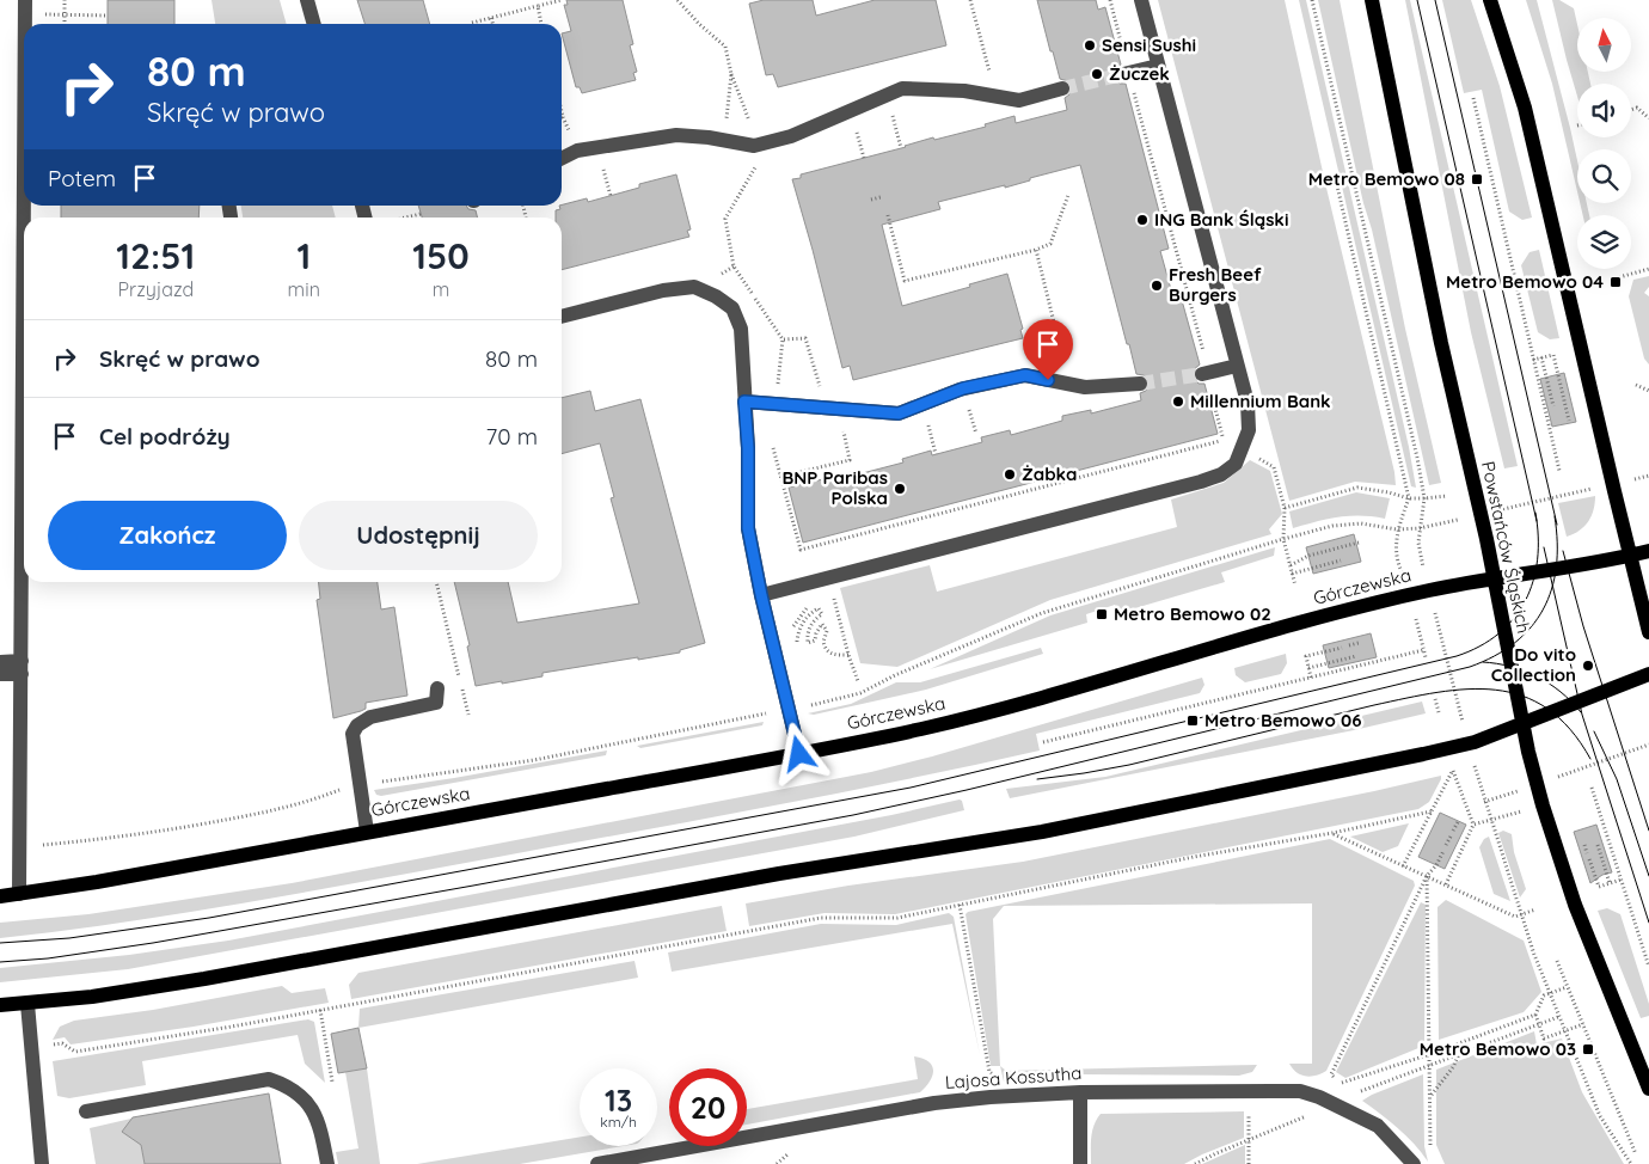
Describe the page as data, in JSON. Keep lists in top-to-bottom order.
{
  "streets": {
    "main road": ["Powstańców Śląskich", "Górczewska"],
    "street": ["Lajosa Kossutha"]
  },
  "crossings": [
    ["Powstańców Śląskich", "Górczewska"]
  ],
  "places": {
    "other": [
      "Sensi Sushi",
      "Żuczek",
      "ING Bank Śląski",
      "Fresh Beef Burgers",
      "Millennium Bank",
      "Żabka",
      "BNP Paribas Polska",
      "Do vito Collection"
    ],
    "transit": [
      "Metro Bemowo 08",
      "Metro Bemowo 04",
      "Metro Bemowo 02",
      "Metro Bemowo 06",
      "Metro Bemowo 03"
    ]
  },
  "north": "top",
  "page": {
    "turn": ["80 m", "Skręć w prawo"],
    "then": "Potem",
    "eta": [
      "12:51",
      "Przyjazd",
      "1",
      "min",
      "150",
      "m"
    ],
    "list": [
      {
        "name": "Skręć w prawo",
        "value": "80 m"
      },
      {
        "name": "Cel podróży",
        "value": "70 m"
      }
    ],
    "buttons": ["Zakończ", "Udostępnij"],
    "speed": "13 km/h",
    "limit": "20"
  }
}
